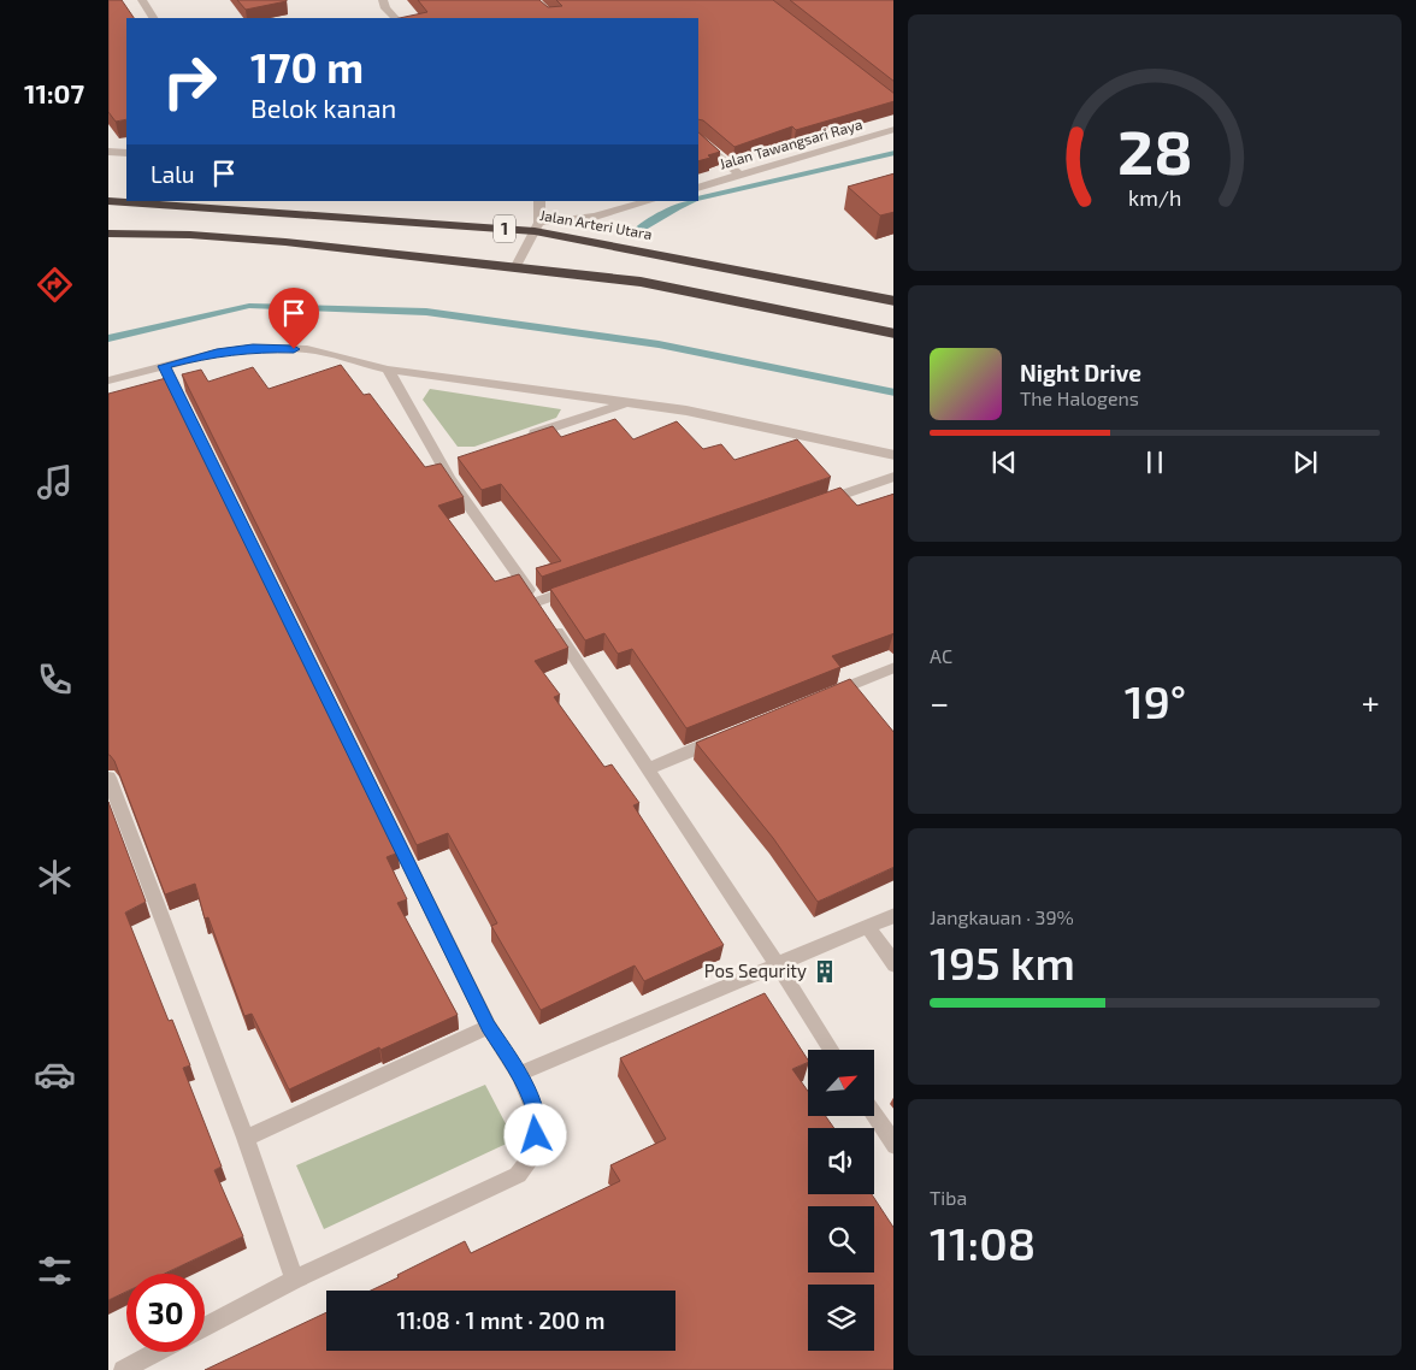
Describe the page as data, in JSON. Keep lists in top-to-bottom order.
{
  "streets": {
    "highway": ["Jalan Arteri Utara", "1"],
    "street": ["Jalan Tawangsari Raya"]
  },
  "places": {
    "building": ["Pos Sequrity"]
  },
  "north": "top right",
  "page": {
    "tabs": "11:07",
    "turn": ["170 m", "Belok kanan"],
    "then": "Lalu",
    "song": ["Night Drive", "The Halogens"],
    "tile": [
      "AC",
      ["Jangkauan · 39%", "195 km"],
      ["Tiba", "11:08"]
    ],
    "heat": ["−", "19°", "+"],
    "limit": "30",
    "trip": "11:08 · 1 mnt · 200 m",
    "gauge": ["28", "km/h"]
  }
}
